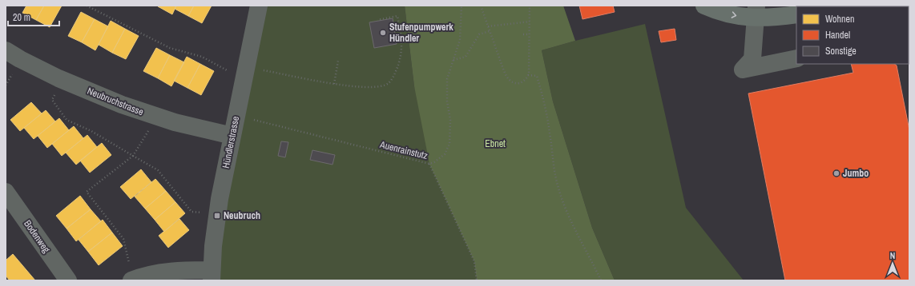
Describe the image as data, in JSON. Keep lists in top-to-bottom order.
{
  "streets": {
    "street": ["Neubruchstrasse", "Hündlerstrasse", "Bodenweg"],
    "path": ["Auenrainstutz"]
  },
  "crossings": [
    ["Neubruchstrasse", "Hündlerstrasse"]
  ],
  "parks": ["Ebnet"],
  "places": {
    "other": ["Stufenpumpwerk Hündler", "Jumbo"],
    "transit": ["Neubruch"]
  },
  "legend": ["Wohnen", "Handel", "Sonstige"],
  "scale_bar": "20 m",
  "north": "top"
}
